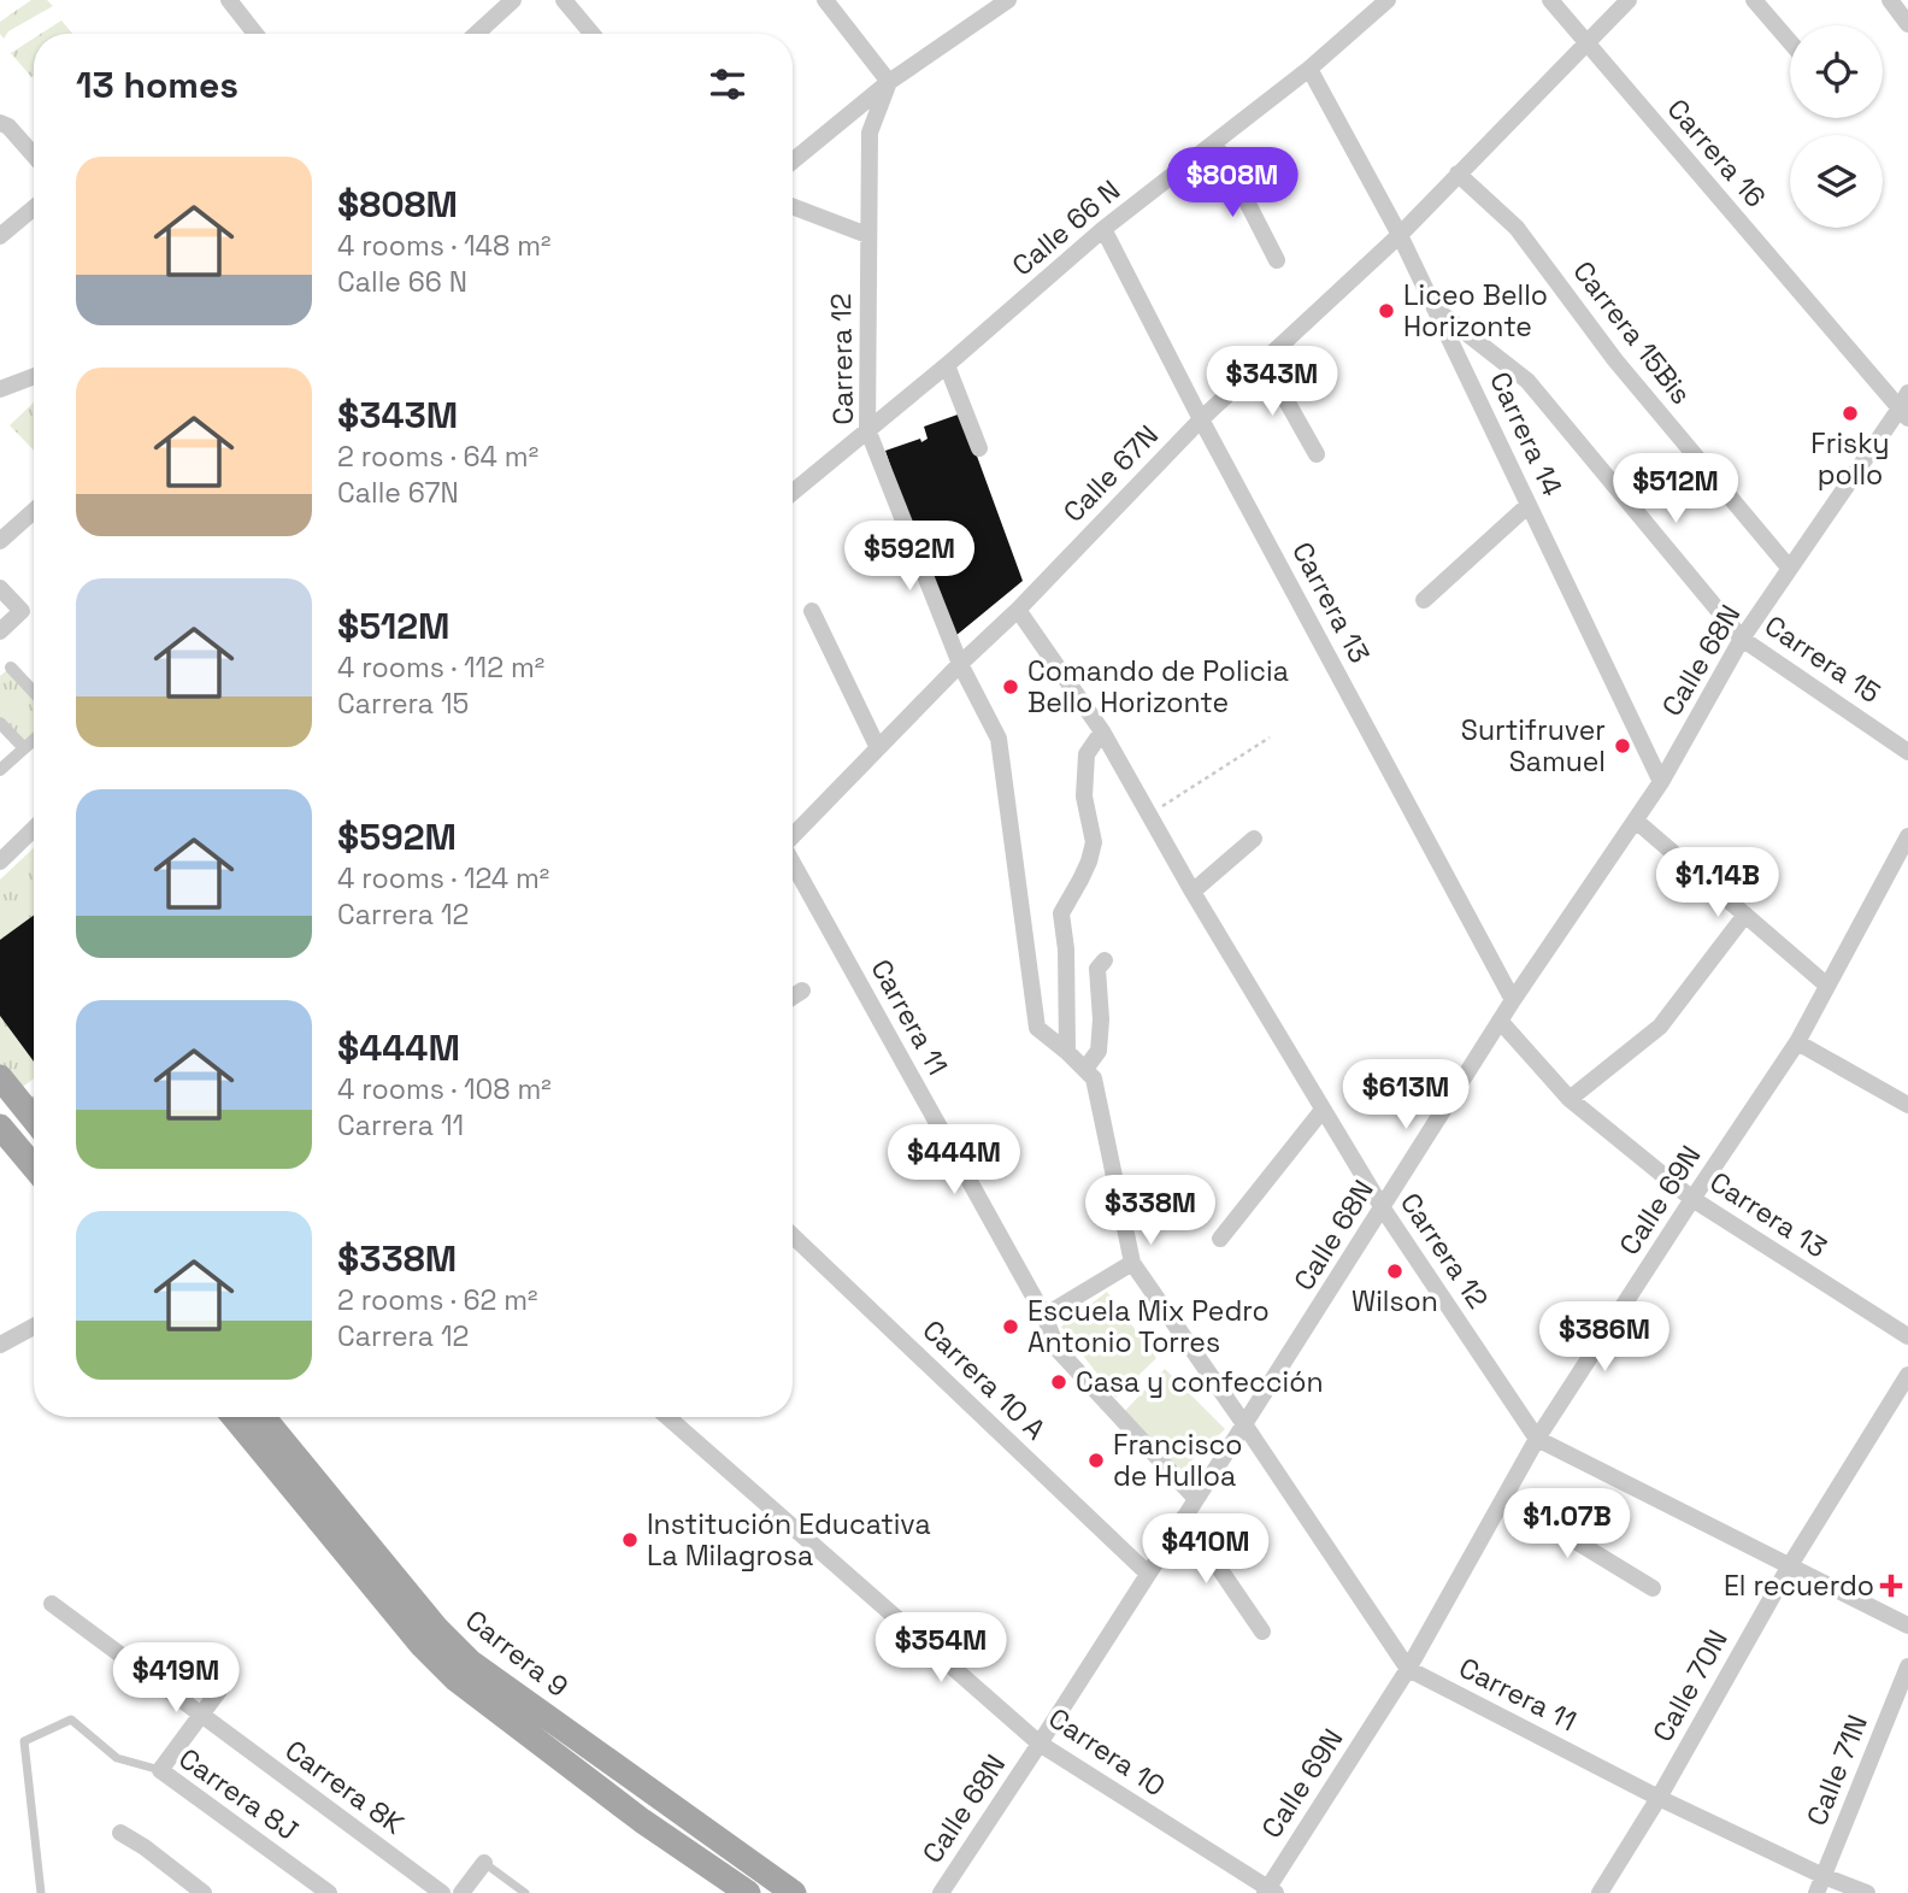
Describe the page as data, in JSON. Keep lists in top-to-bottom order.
{
  "streets": {
    "main road": ["Carrera 9"],
    "street": [
      "Carrera 16",
      "Calle 66 N",
      "Carrera 15Bis",
      "Carrera 12",
      "Carrera 14",
      "Calle 67N",
      "Carrera 13",
      "Carrera 15",
      "Calle 68N",
      "Carrera 11",
      "Calle 69N",
      "Carrera 10 A",
      "Calle 70N",
      "Carrera 10",
      "Calle 71N",
      "Carrera 8K",
      "Carrera 8J"
    ]
  },
  "crossings": [
    ["Carrera 16", "Calle 67N"],
    ["Carrera 16", "Calle 68N"],
    ["Calle 66 N", "Carrera 12"],
    ["Calle 66 N", "Carrera 14"],
    ["Calle 66 N", "Carrera 13"],
    ["Carrera 15Bis", "Calle 67N"],
    ["Carrera 15Bis", "Calle 68N"],
    ["Carrera 12", "Calle 67N"],
    ["Carrera 12", "Calle 68N"],
    ["Carrera 12", "Carrera 11"],
    ["Carrera 12", "Calle 69N"],
    ["Carrera 12", "Calle 70N"],
    ["Carrera 14", "Calle 67N"],
    ["Carrera 14", "Carrera 15"],
    ["Carrera 14", "Calle 68N"],
    ["Calle 67N", "Carrera 13"],
    ["Carrera 13", "Calle 68N"],
    ["Carrera 13", "Calle 69N"],
    ["Carrera 15", "Calle 68N"],
    ["Calle 68N", "Carrera 11"],
    ["Calle 68N", "Carrera 10 A"],
    ["Calle 68N", "Carrera 10"],
    ["Carrera 11", "Calle 69N"],
    ["Carrera 11", "Calle 70N"],
    ["Carrera 11", "Calle 71N"],
    ["Calle 69N", "Carrera 10"]
  ],
  "places": {
    "other": [
      "Liceo Bello Horizonte",
      "Frisky pollo",
      "Comando de Policia Bello Horizonte",
      "Surtifruver Samuel",
      "Wilson",
      "Escuela Mix Pedro Antonio Torres",
      "Casa y confección",
      "Francisco de Hulloa",
      "Institución Educativa La Milagrosa"
    ],
    "health": ["El recuerdo"]
  },
  "page": {
    "heading": "13 homes",
    "list": [
      {
        "name": "$808M",
        "note": "4 rooms · 148 m² · Calle 66 N"
      },
      {
        "name": "$343M",
        "note": "2 rooms · 64 m² · Calle 67N"
      },
      {
        "name": "$512M",
        "note": "4 rooms · 112 m² · Carrera 15"
      },
      {
        "name": "$592M",
        "note": "4 rooms · 124 m² · Carrera 12"
      },
      {
        "name": "$444M",
        "note": "4 rooms · 108 m² · Carrera 11"
      },
      {
        "name": "$338M",
        "note": "2 rooms · 62 m² · Carrera 12"
      }
    ],
    "price": [
      "$808M",
      "$343M",
      "$512M",
      "$592M",
      "$1.14B",
      "$613M",
      "$444M",
      "$338M",
      "$386M",
      "$1.07B",
      "$410M",
      "$354M",
      "$419M"
    ]
  }
}
